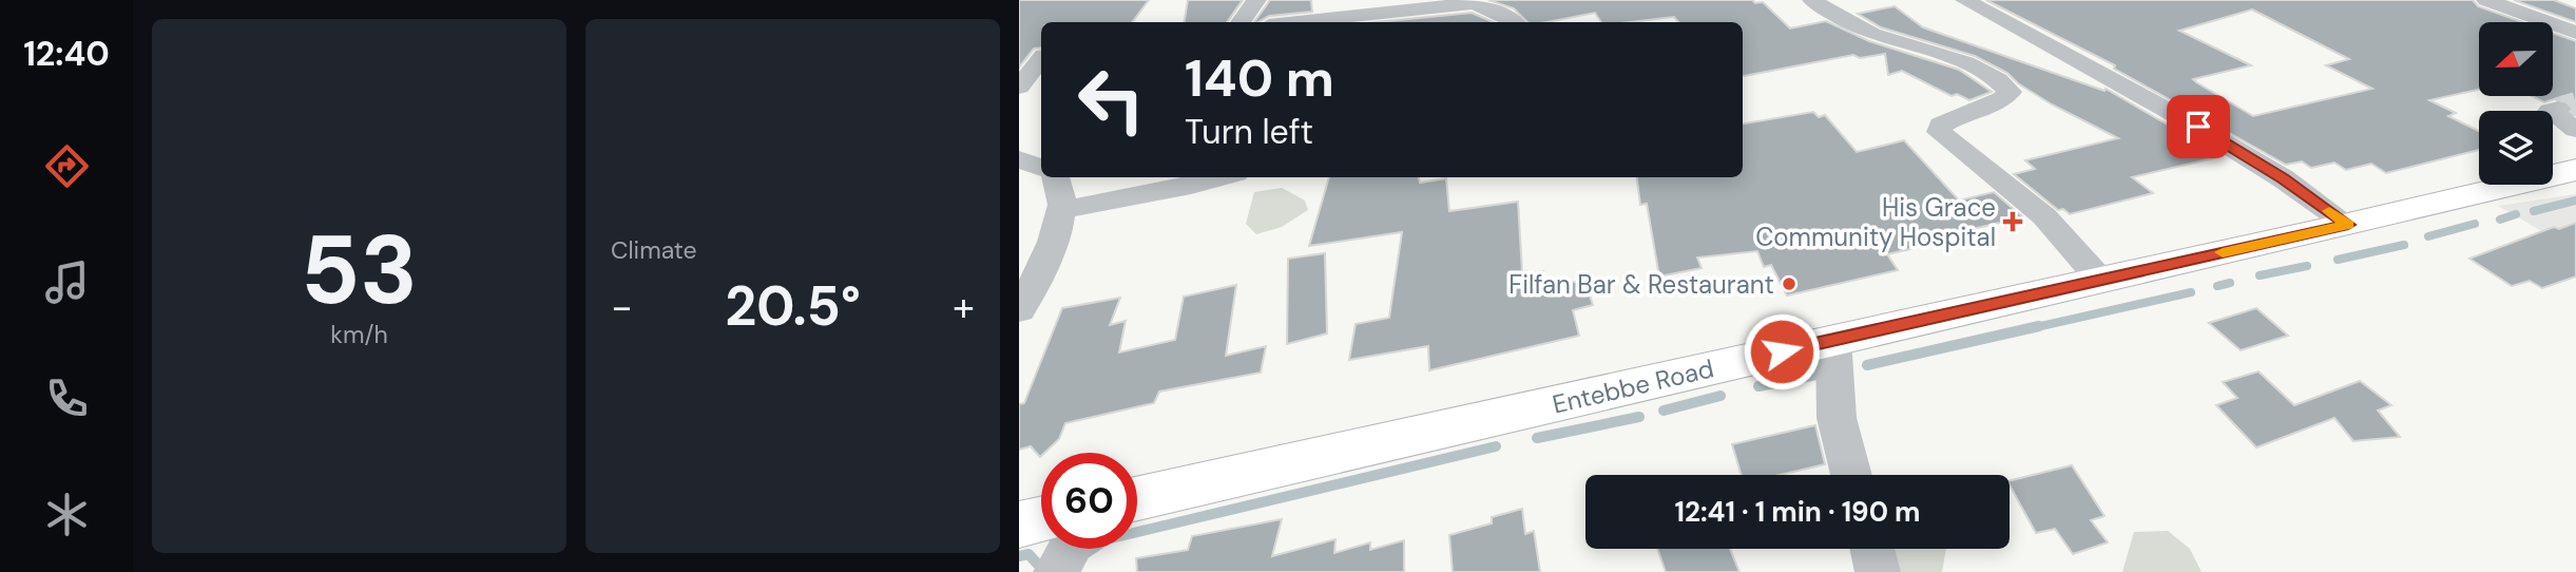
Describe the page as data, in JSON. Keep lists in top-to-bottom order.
{
  "streets": {
    "main road": ["Entebbe Road"]
  },
  "places": {
    "health": ["His Grace Community Hospital"],
    "other": ["Filfan Bar & Restaurant"]
  },
  "north": "left",
  "page": {
    "tabs": "12:40",
    "tile": [
      ["53", "km/h"],
      "Climate"
    ],
    "turn": ["140 m", "Turn left"],
    "heat": ["−", "20.5°", "+"],
    "limit": "60",
    "trip": "12:41 · 1 min · 190 m"
  }
}
